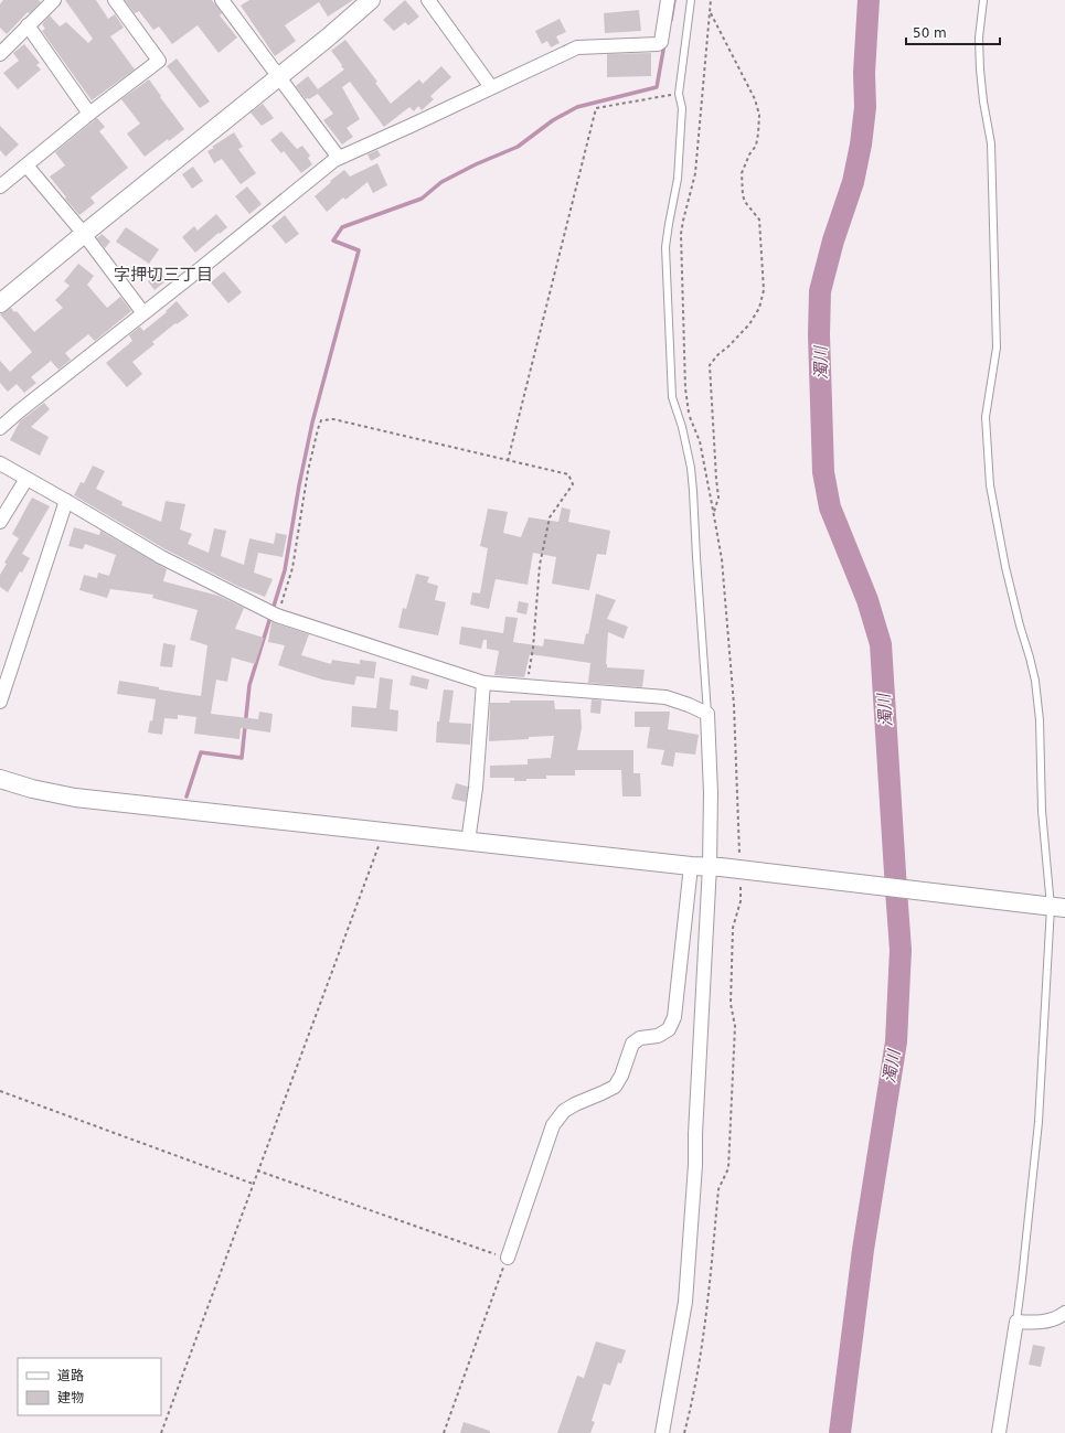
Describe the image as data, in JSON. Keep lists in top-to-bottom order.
{
  "districts": ["字押切三丁目"],
  "water": ["濁川"],
  "legend": ["道路", "建物"],
  "scale_bar": "50 m"
}
